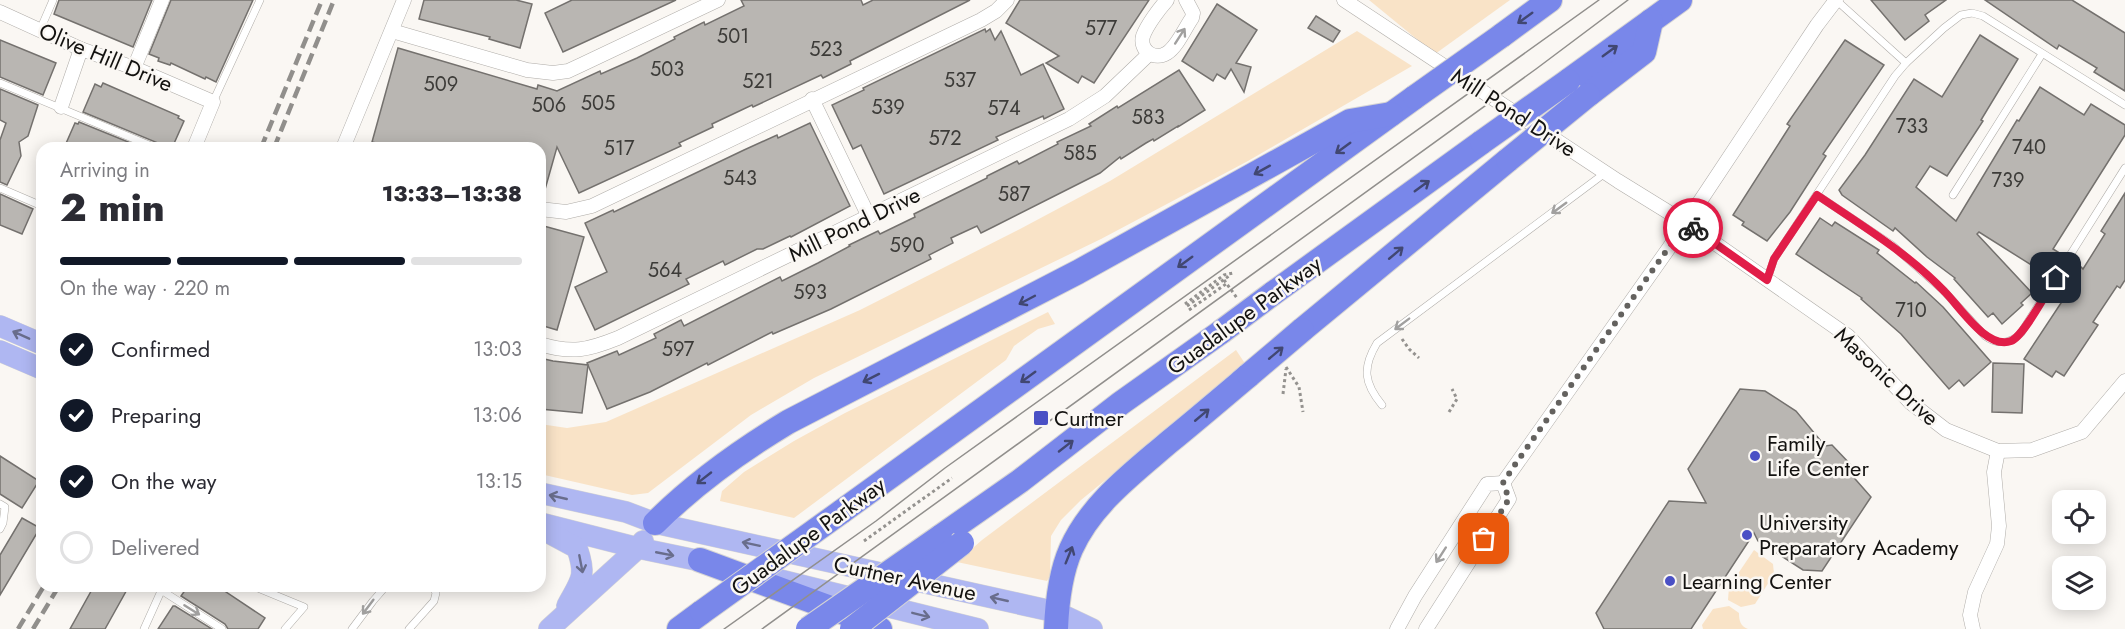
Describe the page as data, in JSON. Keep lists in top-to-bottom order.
{
  "streets": {
    "highway": ["Guadalupe Parkway"],
    "main road": ["Curtner Avenue"],
    "street": ["Olive Hill Drive", "Mill Pond Drive", "Masonic Drive"]
  },
  "crossings": [
    ["Mill Pond Drive", "Masonic Drive"]
  ],
  "places": {
    "transit": ["Curtner"],
    "other": ["Family Life Center", "University Preparatory Academy", "Learning Center"]
  },
  "house_numbers": [
    "577",
    "501",
    "523",
    "503",
    "537",
    "521",
    "509",
    "505",
    "506",
    "539",
    "574",
    "583",
    "733",
    "572",
    "740",
    "517",
    "585",
    "543",
    "739",
    "587",
    "590",
    "564",
    "593",
    "710",
    "597"
  ],
  "page": {
    "heading": ["2 min", "Arriving in", "13:33–13:38"],
    "bar": "On the way · 220 m",
    "list": [
      ["Confirmed", "13:03"],
      ["Preparing", "13:06"],
      ["On the way", "13:15"],
      "Delivered"
    ]
  }
}
